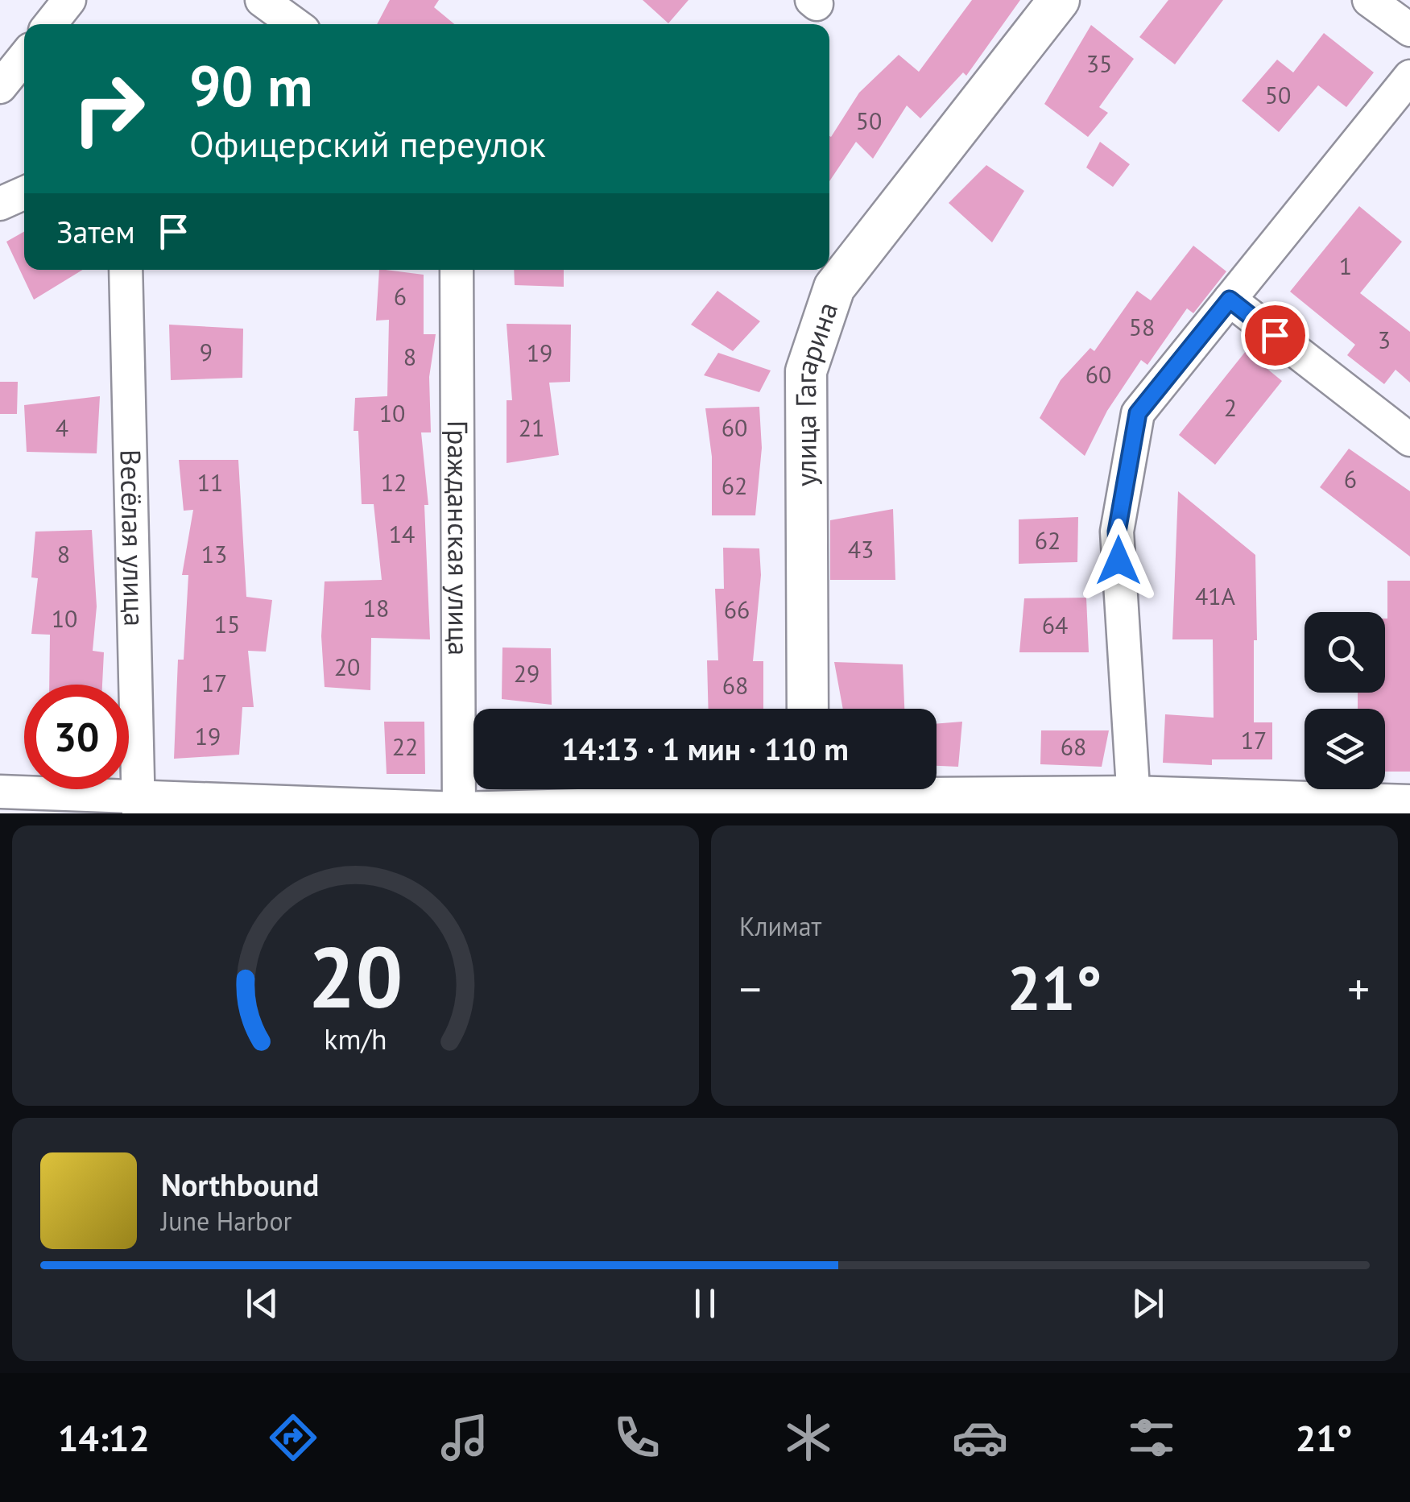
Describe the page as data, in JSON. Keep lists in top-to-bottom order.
{
  "streets": {
    "main road": ["улица Гагарина"],
    "street": ["Весёлая улица", "Гражданская улица"]
  },
  "house_numbers": [
    "35",
    "50",
    "50",
    "1",
    "6",
    "58",
    "3",
    "9",
    "19",
    "8",
    "60",
    "2",
    "10",
    "4",
    "21",
    "60",
    "6",
    "11",
    "12",
    "62",
    "14",
    "62",
    "43",
    "8",
    "13",
    "41А",
    "18",
    "66",
    "10",
    "15",
    "64",
    "20",
    "29",
    "17",
    "68",
    "19",
    "17",
    "22",
    "68"
  ],
  "page": {
    "turn": ["90 m", "Офицерский переулок"],
    "then": "Затем",
    "limit": "30",
    "trip": "14:13 · 1 мин · 110 m",
    "tile": "Климат",
    "heat": ["−", "21°", "+"],
    "song": ["Northbound", "June Harbor"],
    "tabs": ["14:12", "21°"],
    "gauge": ["20", "km/h"]
  }
}
